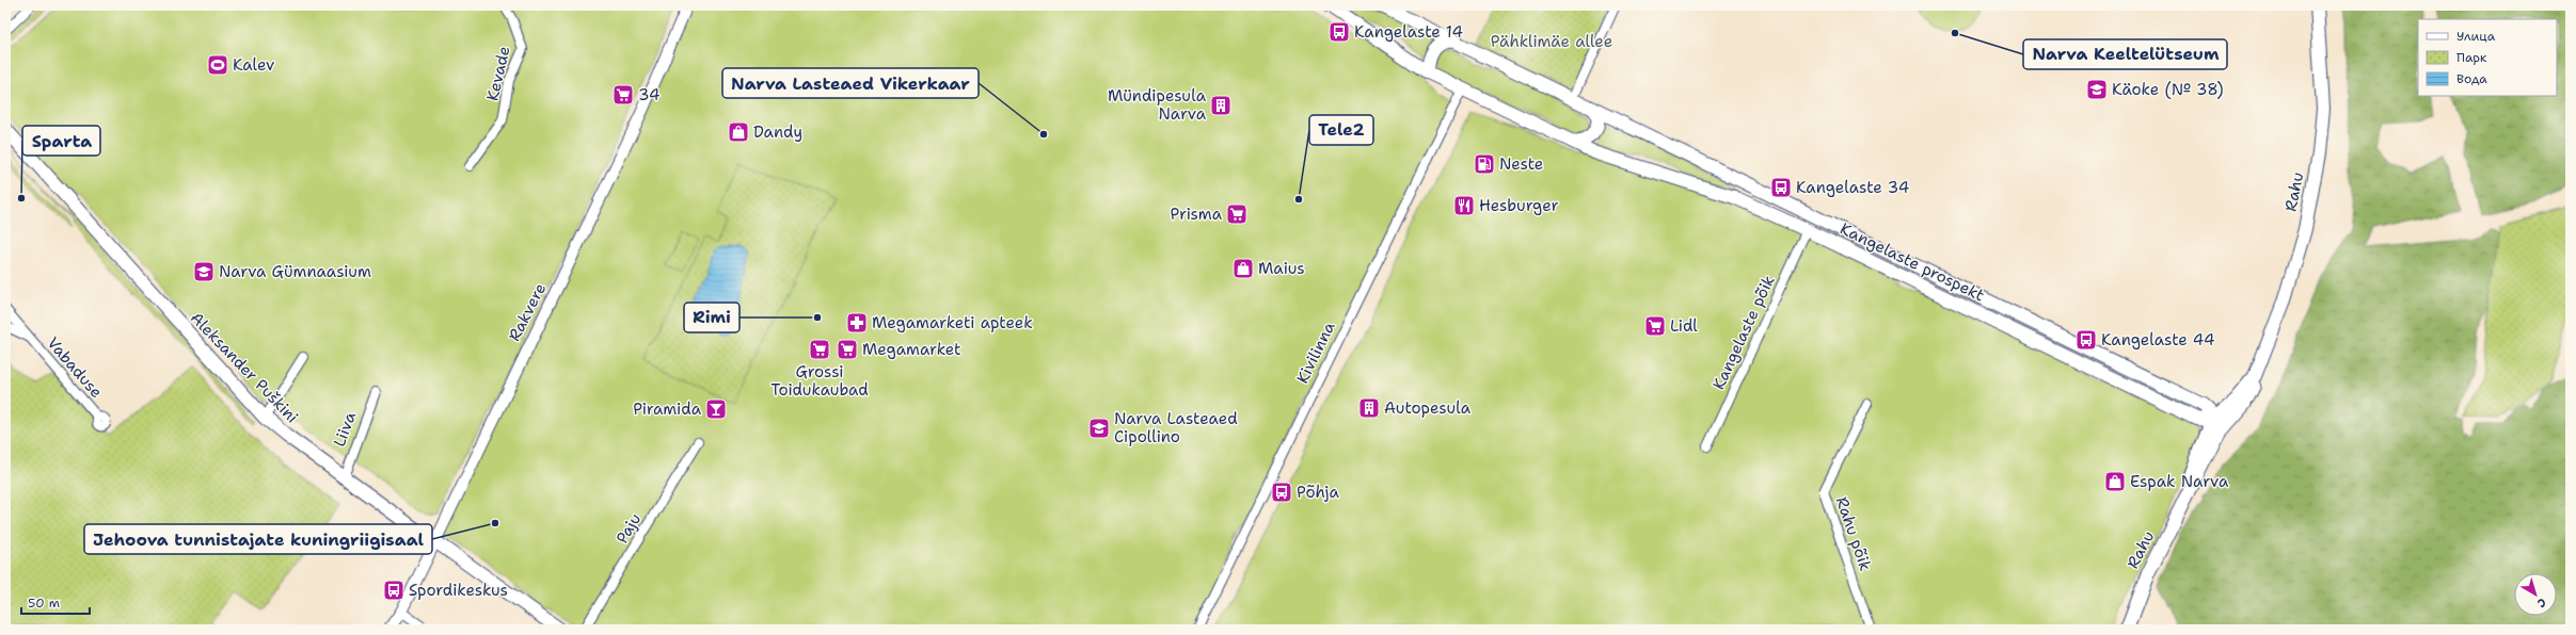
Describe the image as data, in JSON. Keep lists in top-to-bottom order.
{
  "streets": {
    "main road": ["Rahu", "Kangelaste prospekt", "Aleksander Puškini"],
    "street": [
      "Kevade",
      "Rakvere",
      "Kangelaste põik",
      "Kivilinna",
      "Vabaduse",
      "Liiva",
      "Paju",
      "Rahu põik"
    ]
  },
  "crossings": [
    ["Rahu", "Kangelaste prospekt"],
    ["Kangelaste prospekt", "Kangelaste põik"],
    ["Kangelaste prospekt", "Kivilinna"],
    ["Rakvere", "Aleksander Puškini"],
    ["Aleksander Puškini", "Liiva"]
  ],
  "parks": ["Pähklimäe allee"],
  "places": {
    "bus stop": [
      "Kangelaste 14",
      "Kangelaste 34",
      "Kangelaste 44",
      "Põhja",
      "Spordikeskus"
    ],
    "other": [
      "Narva Keeltelütseum",
      "Narva Lasteaed Vikerkaar",
      "Sparta",
      "Tele2",
      "Rimi",
      "Jehoova tunnistajate kuningriigisaal"
    ],
    "sports": ["Kalev"],
    "school or university": ["Käoke (№ 38)", "Narva Gümnaasium", "Narva Lasteaed Cipollino"],
    "supermarket": [
      "34",
      "Prisma",
      "Lidl",
      "Grossi Toidukaubad",
      "Megamarket"
    ],
    "building": ["Mündipesula Narva", "Autopesula"],
    "shop": ["Dandy", "Maius", "Espak Narva"],
    "fuel station": ["Neste"],
    "restaurant": ["Hesburger"],
    "pharmacy": ["Megamarketi apteek"],
    "bar": ["Piramida"]
  },
  "legend": ["Улица", "Парк", "Вода"],
  "scale_bar": "50 m",
  "north": "bottom right"
}
